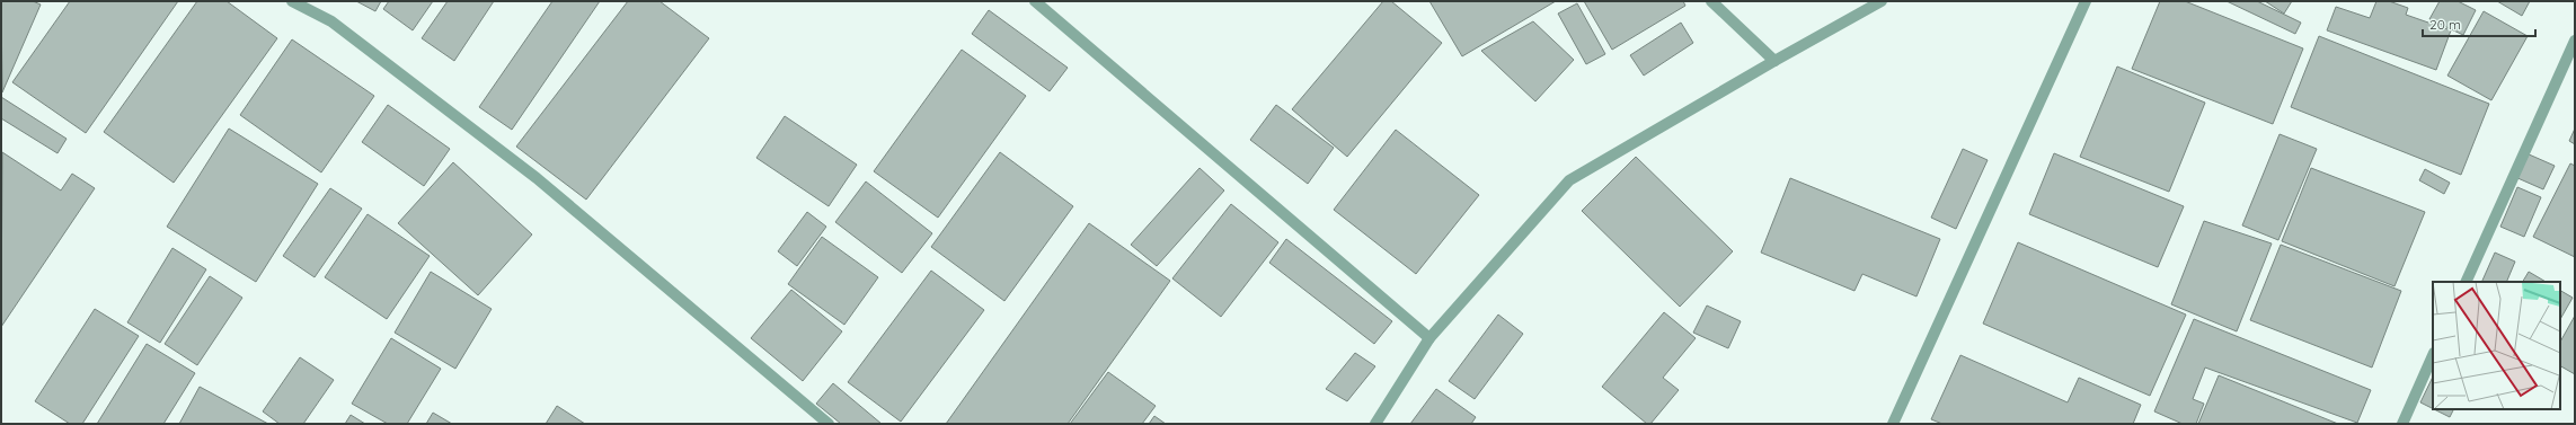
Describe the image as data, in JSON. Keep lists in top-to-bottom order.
{
  "scale_bar": "20 m"
}
